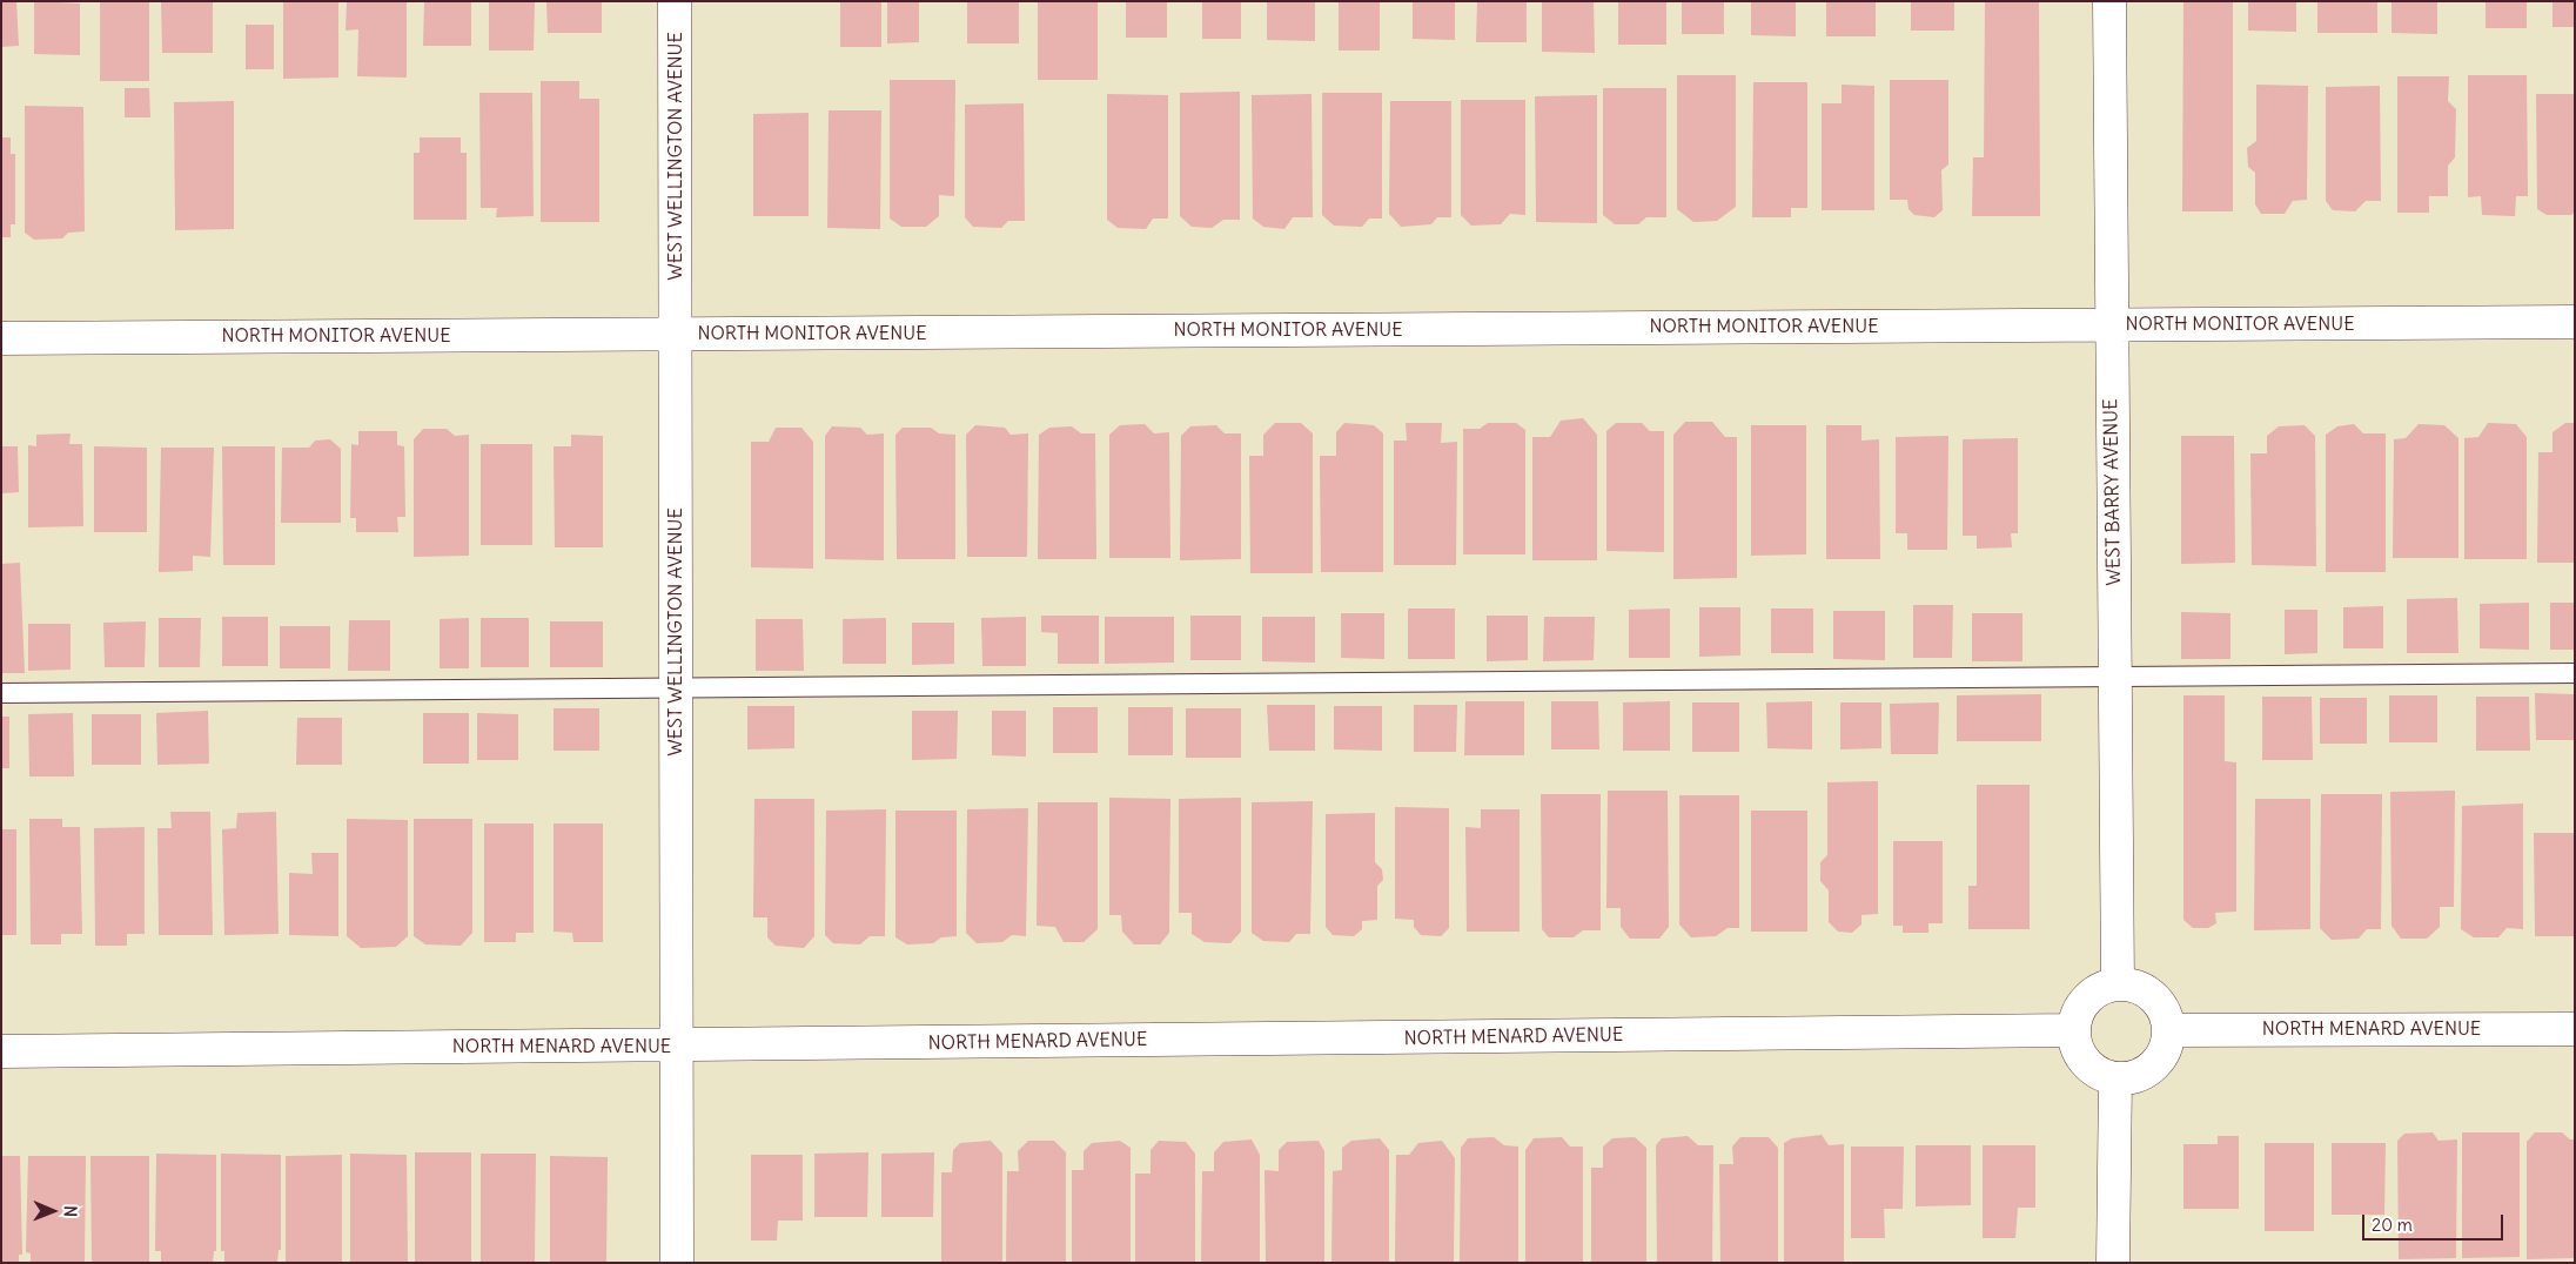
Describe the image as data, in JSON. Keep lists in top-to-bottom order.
{
  "streets": {
    "street": [
      "WEST WELLINGTON AVENUE",
      "NORTH MONITOR AVENUE",
      "WEST BARRY AVENUE",
      "NORTH MENARD AVENUE"
    ]
  },
  "crossings": [
    ["WEST WELLINGTON AVENUE", "NORTH MONITOR AVENUE"],
    ["WEST WELLINGTON AVENUE", "NORTH MENARD AVENUE"],
    ["NORTH MONITOR AVENUE", "WEST BARRY AVENUE"],
    ["WEST BARRY AVENUE", "NORTH MENARD AVENUE"]
  ],
  "scale_bar": "20 m",
  "north": "right"
}
